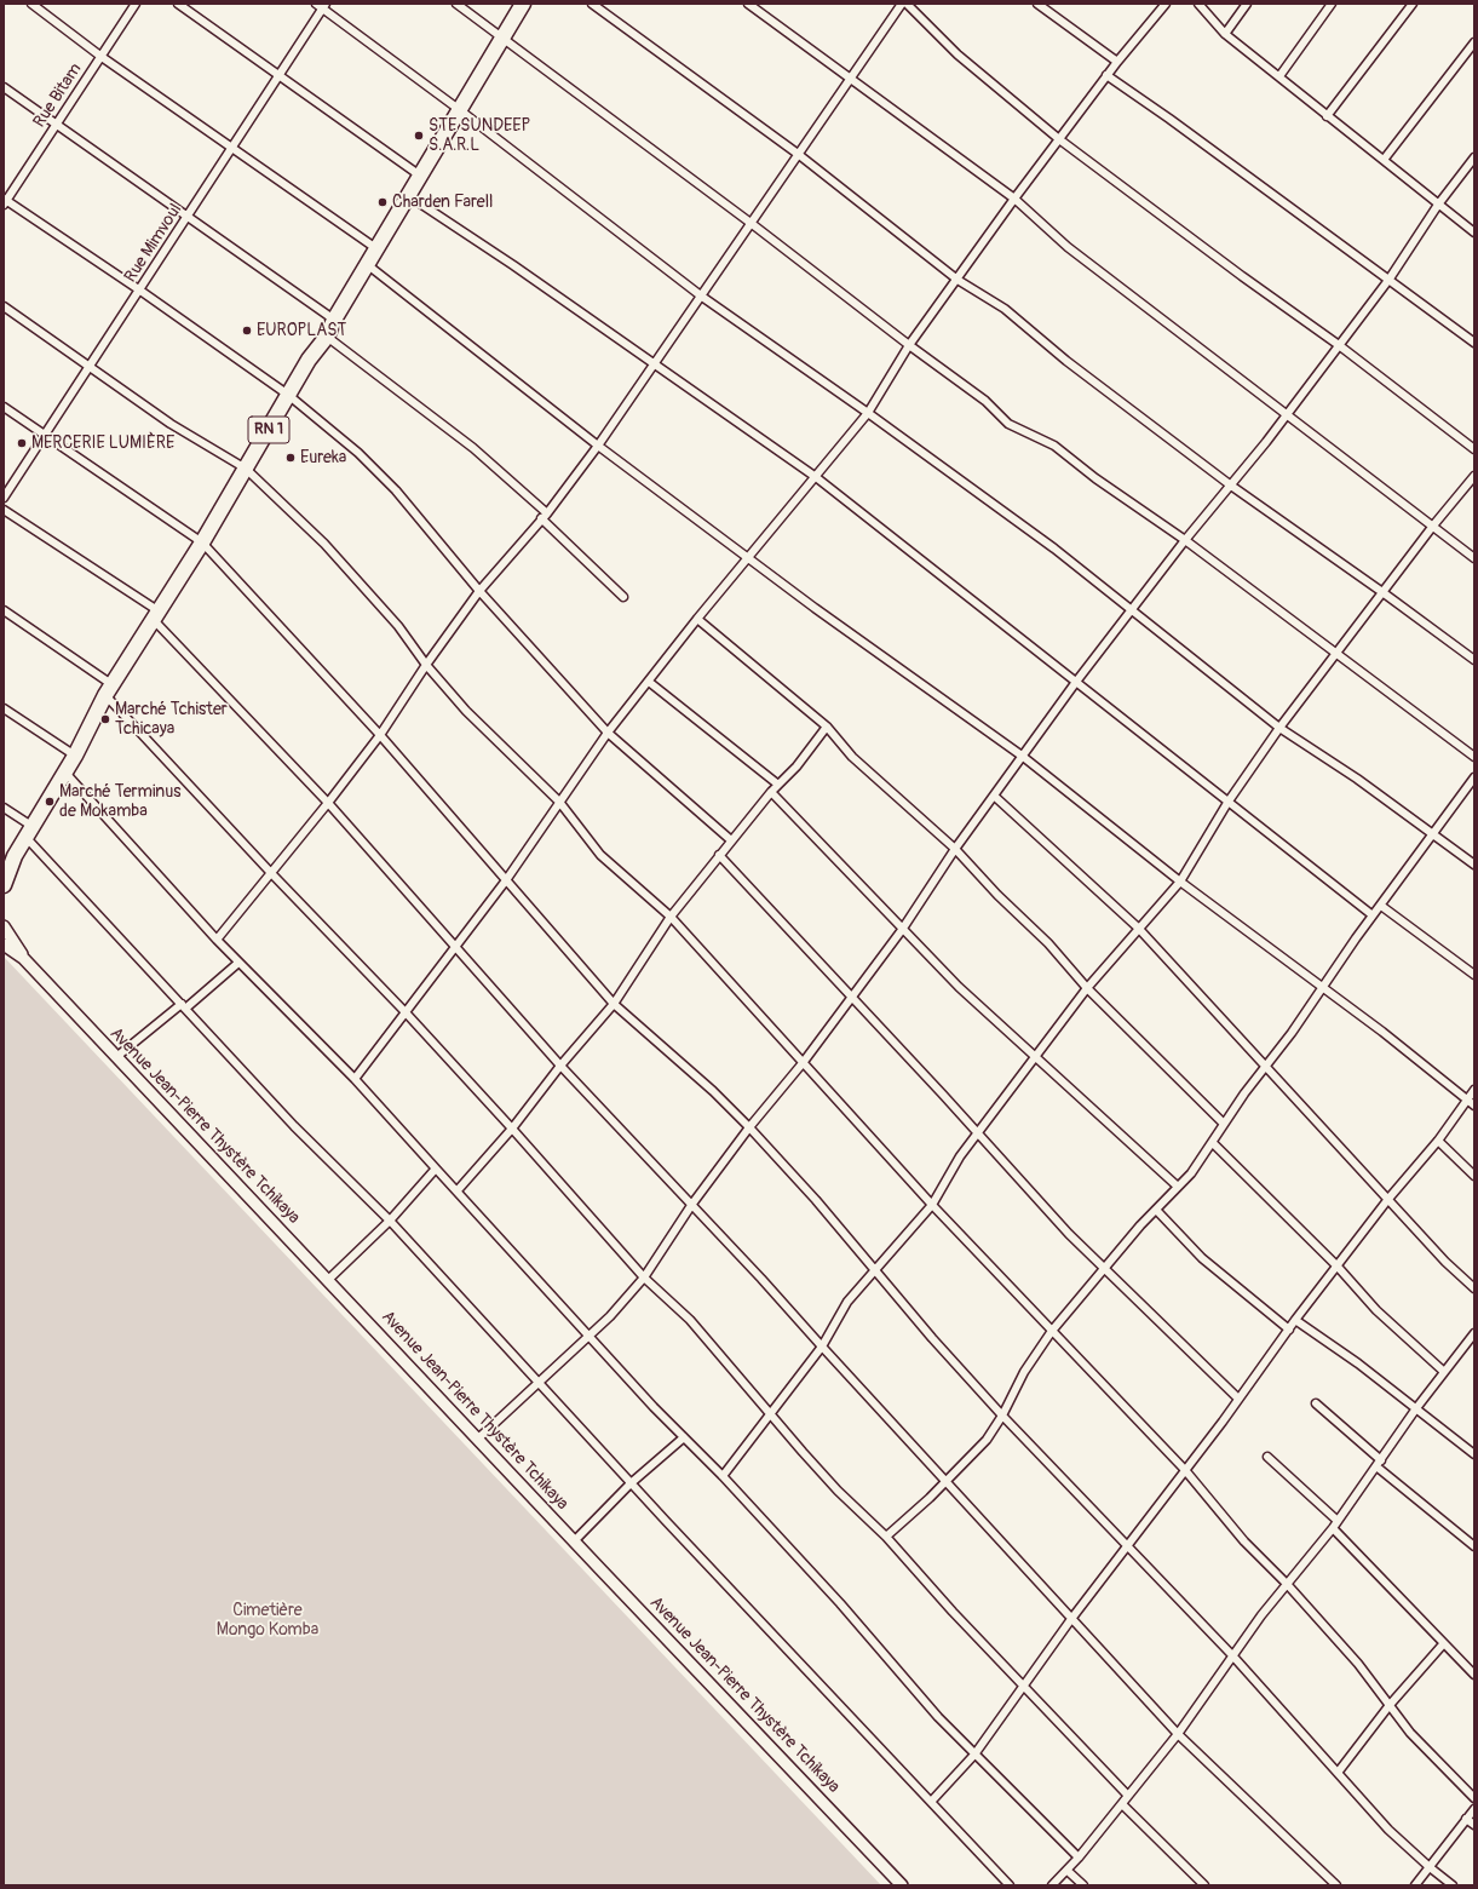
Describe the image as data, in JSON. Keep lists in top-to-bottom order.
{
  "streets": {
    "highway": ["RN 1"],
    "street": ["Rue Bitam", "Rue Mimvoul", "Avenue Jean-Pierre Thystère Tchikaya"]
  },
  "parks": ["Cimetière Mongo Komba"],
  "places": [
    "STE SUNDEEP S.A.R.L",
    "Charden Farell",
    "EUROPLAST",
    "MERCERIE LUMIÈRE",
    "Eureka",
    "Marché Tchister Tchicaya",
    "Marché Terminus de Mokamba"
  ]
}
